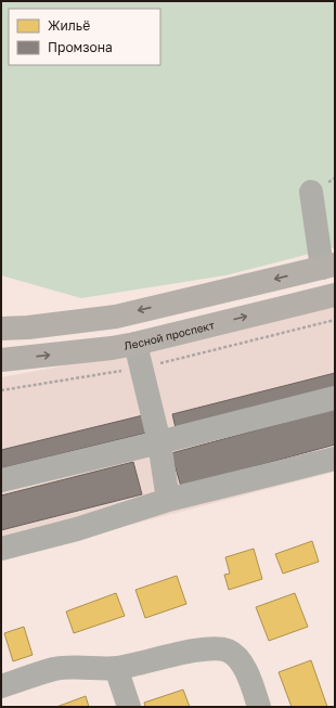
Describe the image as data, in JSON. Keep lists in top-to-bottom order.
{
  "streets": {
    "main road": ["Лесной проспект"]
  },
  "legend": ["Жильё", "Промзона"]
}
